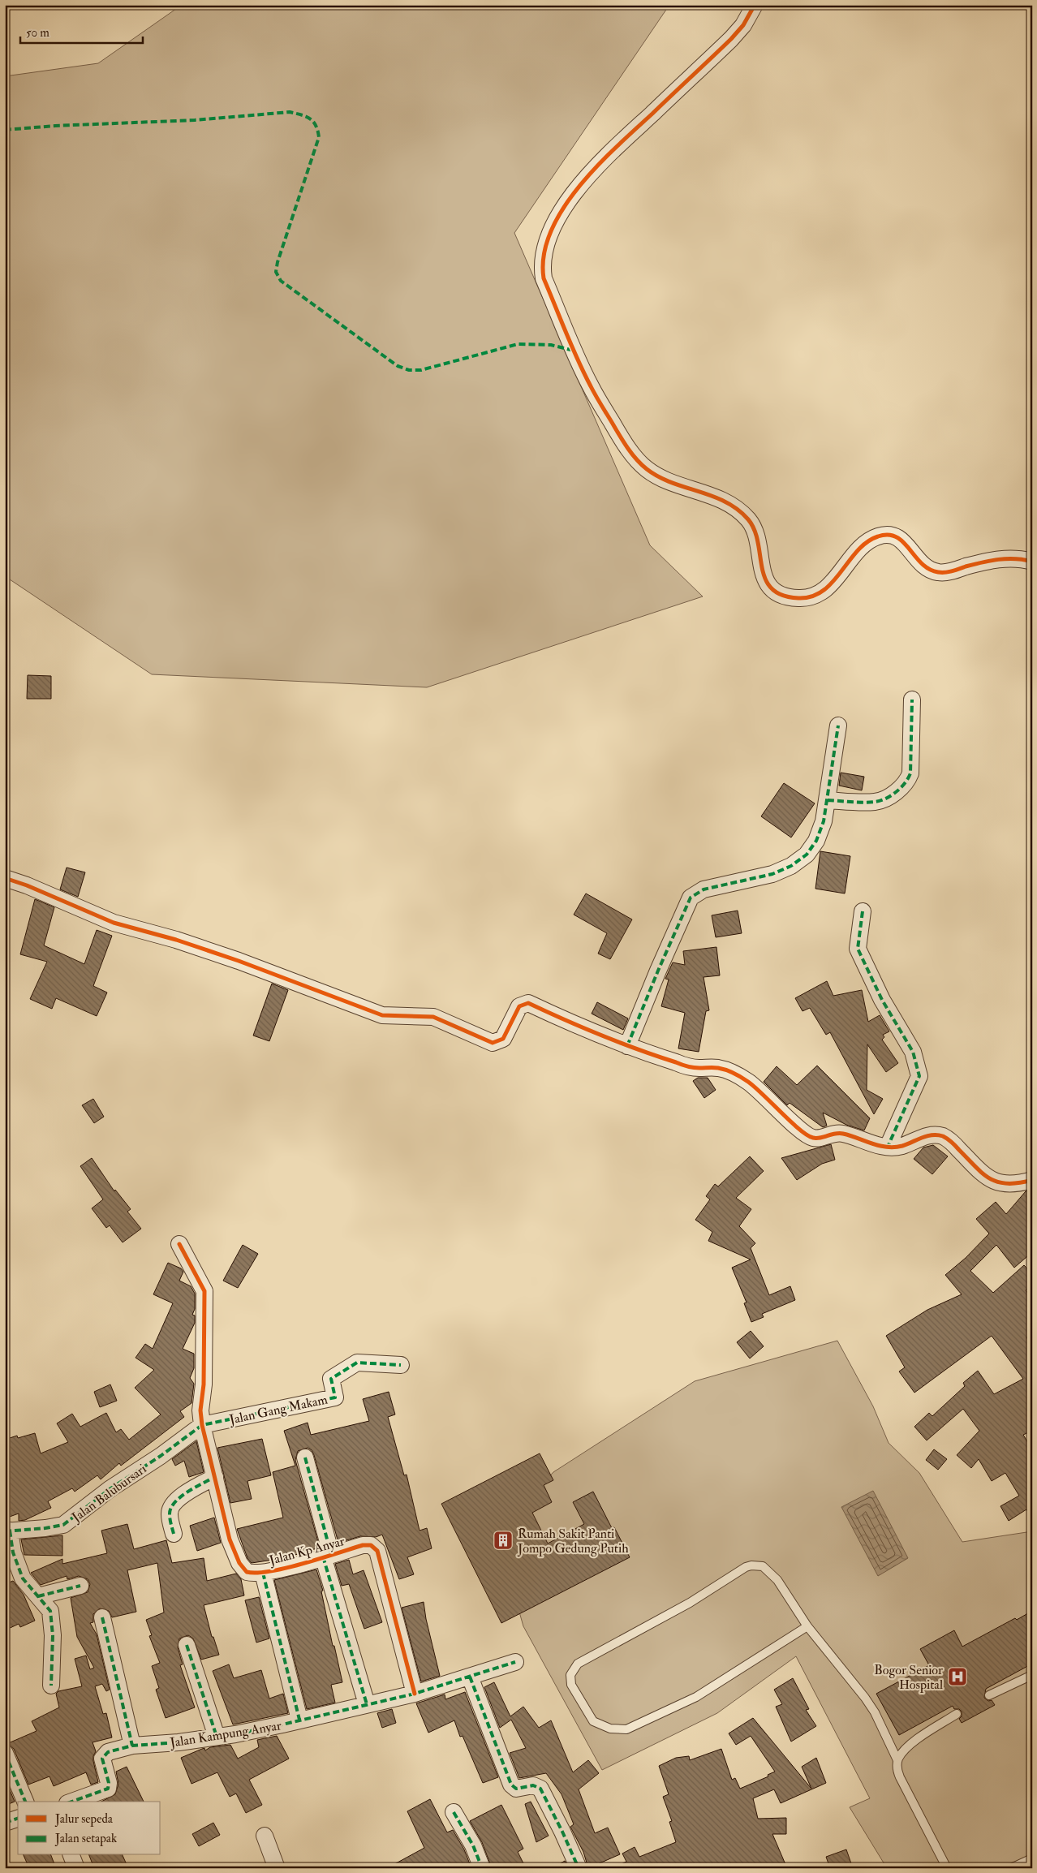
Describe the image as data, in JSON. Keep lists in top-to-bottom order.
{
  "streets": {
    "street": [
      "Jalan Gang Makam",
      "Jalan Balubursari",
      "Jalan Kp Anyar",
      "Jalan Kampung Anyar"
    ]
  },
  "crossings": [
    ["Jalan Gang Makam", "Jalan Balubursari"],
    ["Jalan Gang Makam", "Jalan Kp Anyar"],
    ["Jalan Balubursari", "Jalan Kp Anyar"],
    ["Jalan Kp Anyar", "Jalan Kampung Anyar"]
  ],
  "places": {
    "building": ["Rumah Sakit Panti Jompo Gedung Putih"],
    "hospital": ["Bogor Senior Hospital"]
  },
  "legend": ["Jalur sepeda", "Jalan setapak"],
  "scale_bar": "50 m"
}
